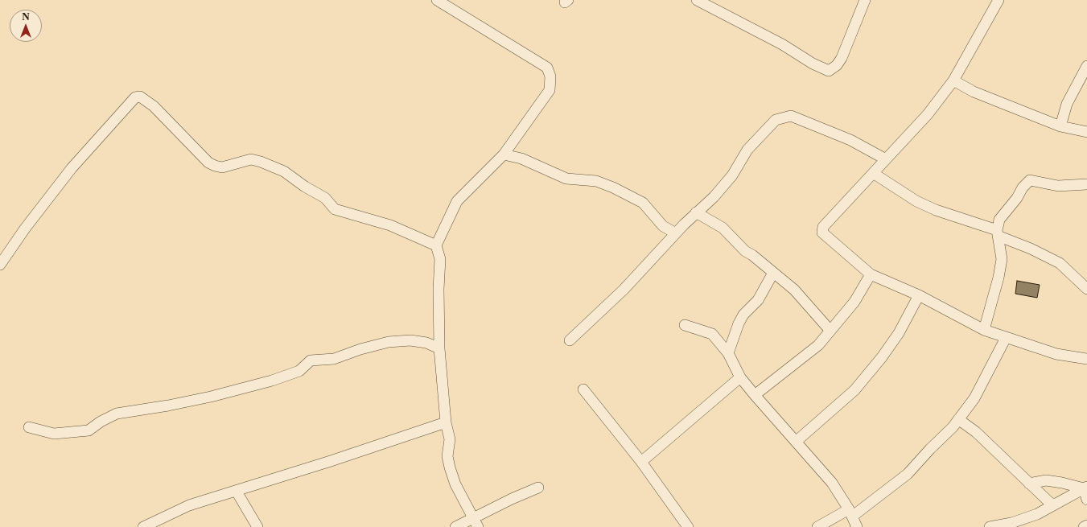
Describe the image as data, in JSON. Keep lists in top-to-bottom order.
{
  "north": "top"
}
